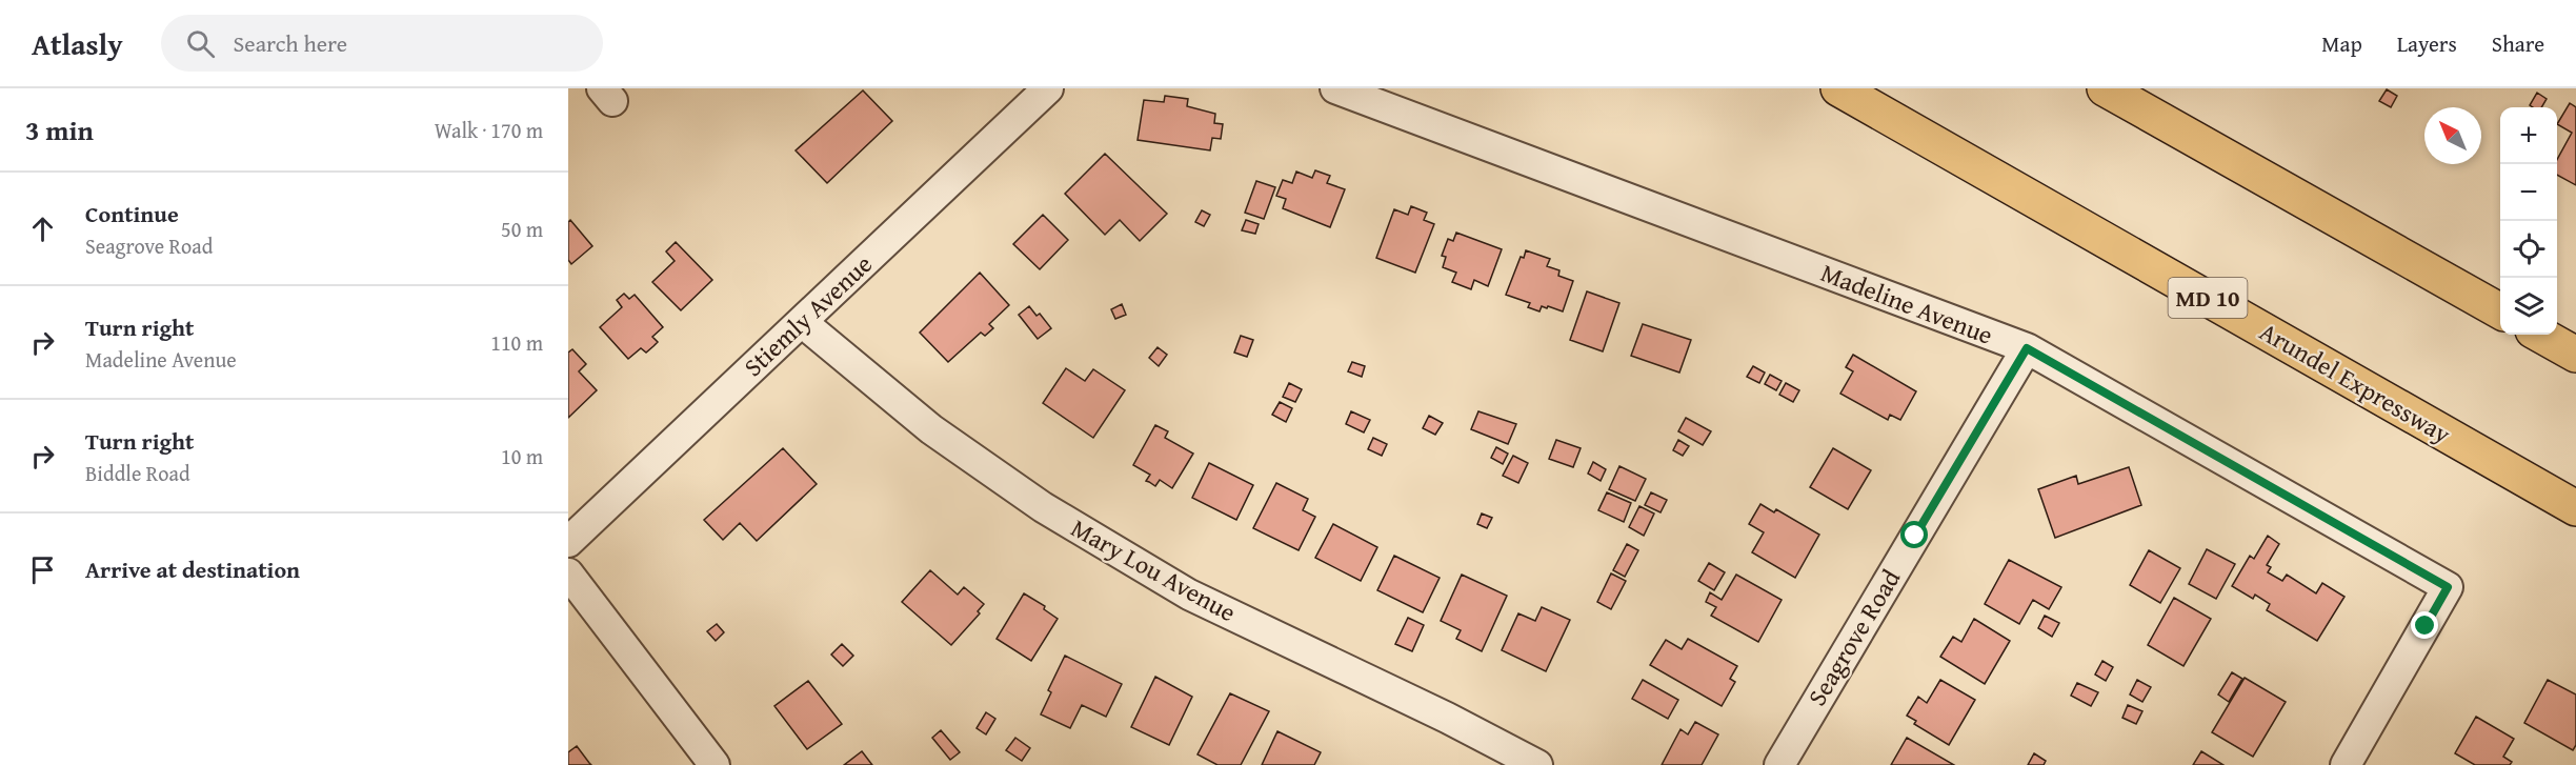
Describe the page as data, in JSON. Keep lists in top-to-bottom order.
{
  "streets": {
    "highway": ["MD 10", "Arundel Expressway"],
    "street": [
      "Madeline Avenue",
      "Stiemly Avenue",
      "Mary Lou Avenue",
      "Seagrove Road"
    ]
  },
  "crossings": [
    ["Madeline Avenue", "Seagrove Road"],
    ["Stiemly Avenue", "Mary Lou Avenue"]
  ],
  "north": "top left",
  "page": {
    "header": "Atlasly",
    "search": "Search here",
    "nav": ["Map", "Layers", "Share"],
    "heading": ["3 min", "Walk · 170 m"],
    "map_buttons": ["+", "−"],
    "list": [
      ["Continue", "Seagrove Road", "50 m"],
      ["Turn right", "Madeline Avenue", "110 m"],
      ["Turn right", "Biddle Road", "10 m"],
      "Arrive at destination"
    ]
  }
}
